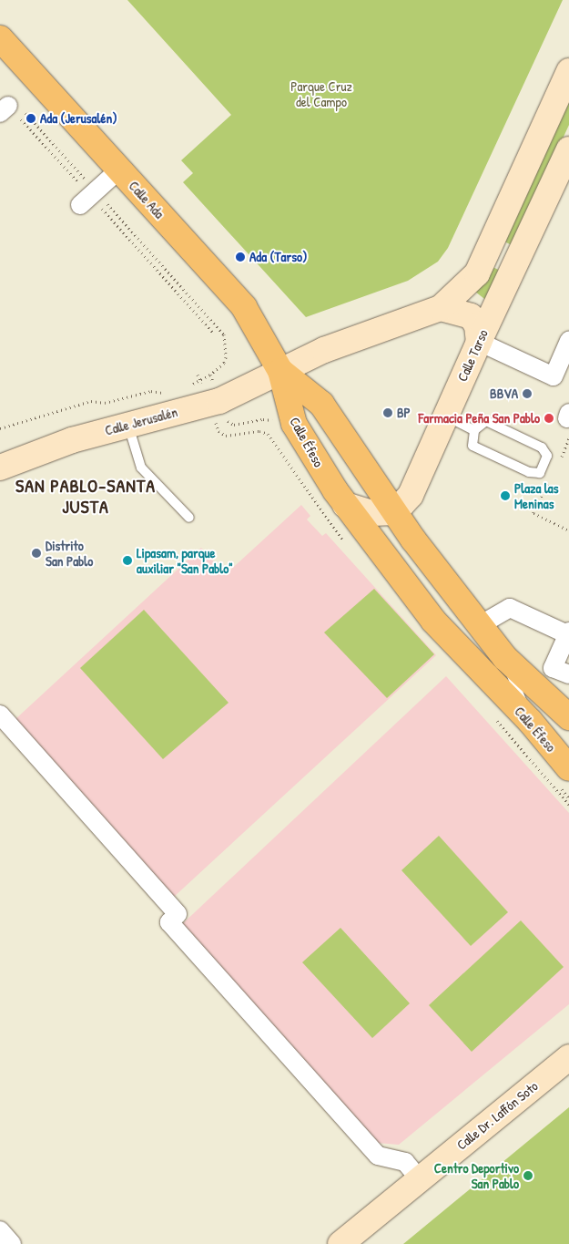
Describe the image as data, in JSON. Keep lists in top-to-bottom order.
{
  "streets": {
    "main road": ["Calle Ada", "Calle Éfeso"],
    "street": ["Calle Tarso", "Calle Jerusalén", "Calle Dr. Laffón Soto"]
  },
  "crossings": [
    ["Calle Ada", "Calle Jerusalén"],
    ["Calle Ada", "Calle Éfeso"],
    ["Calle Jerusalén", "Calle Éfeso"]
  ],
  "districts": ["SAN PABLO-SANTA JUSTA"],
  "parks": ["Parque Cruz del Campo"],
  "places": [
    "Ada (Jerusalén)",
    "Ada (Tarso)",
    "BBVA",
    "BP",
    "Farmacia Peña San Pablo",
    "Plaza las Meninas",
    "Distrito San Pablo",
    "Lipasam, parque auxiliar \"San Pablo\"",
    "Centro Deportivo San Pablo"
  ]
}
